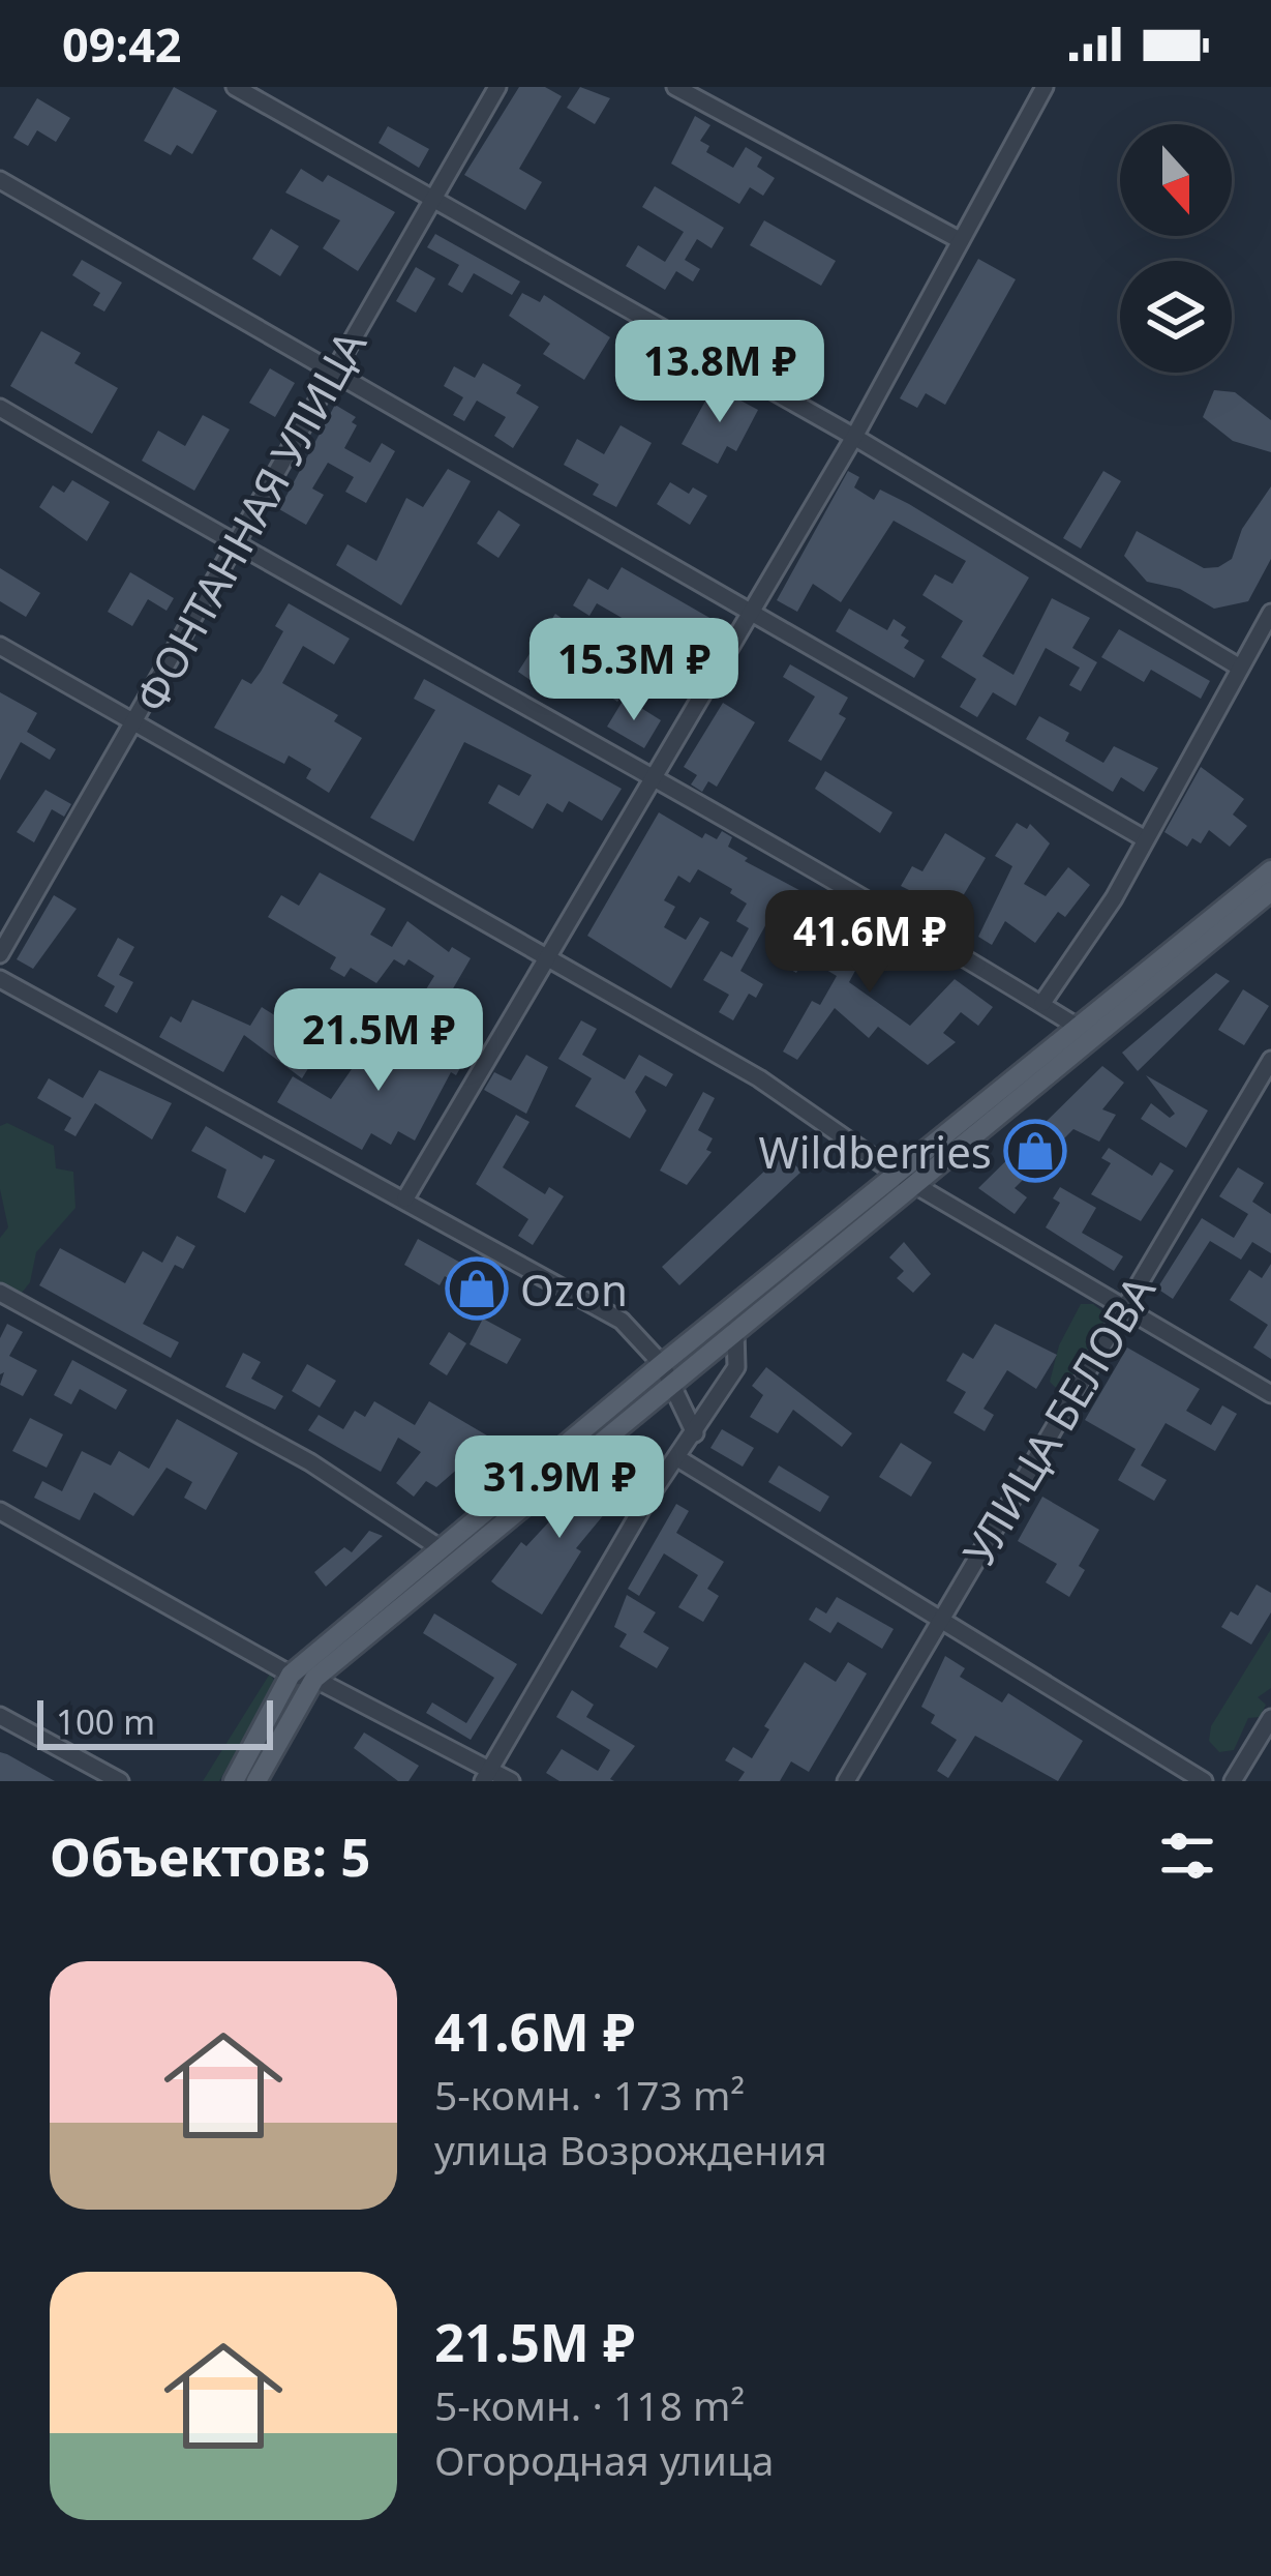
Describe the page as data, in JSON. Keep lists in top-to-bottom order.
{
  "streets": {
    "street": ["ФОНТАННАЯ УЛИЦА", "УЛИЦА БЕЛОВА"]
  },
  "places": {
    "shop": ["Wildberries", "Ozon"]
  },
  "scale_bar": "100 m",
  "north": "bottom",
  "page": {
    "status": "09:42",
    "price": [
      "13.8M ₽",
      "15.3M ₽",
      "41.6M ₽",
      "21.5M ₽",
      "31.9M ₽"
    ],
    "scale": "100 m",
    "heading": "Объектов: 5",
    "list": [
      {
        "name": "41.6M ₽",
        "note": "5-комн. · 173 m² · улица Возрождения"
      },
      {
        "name": "21.5M ₽",
        "note": "5-комн. · 118 m² · Огородная улица"
      }
    ]
  }
}
